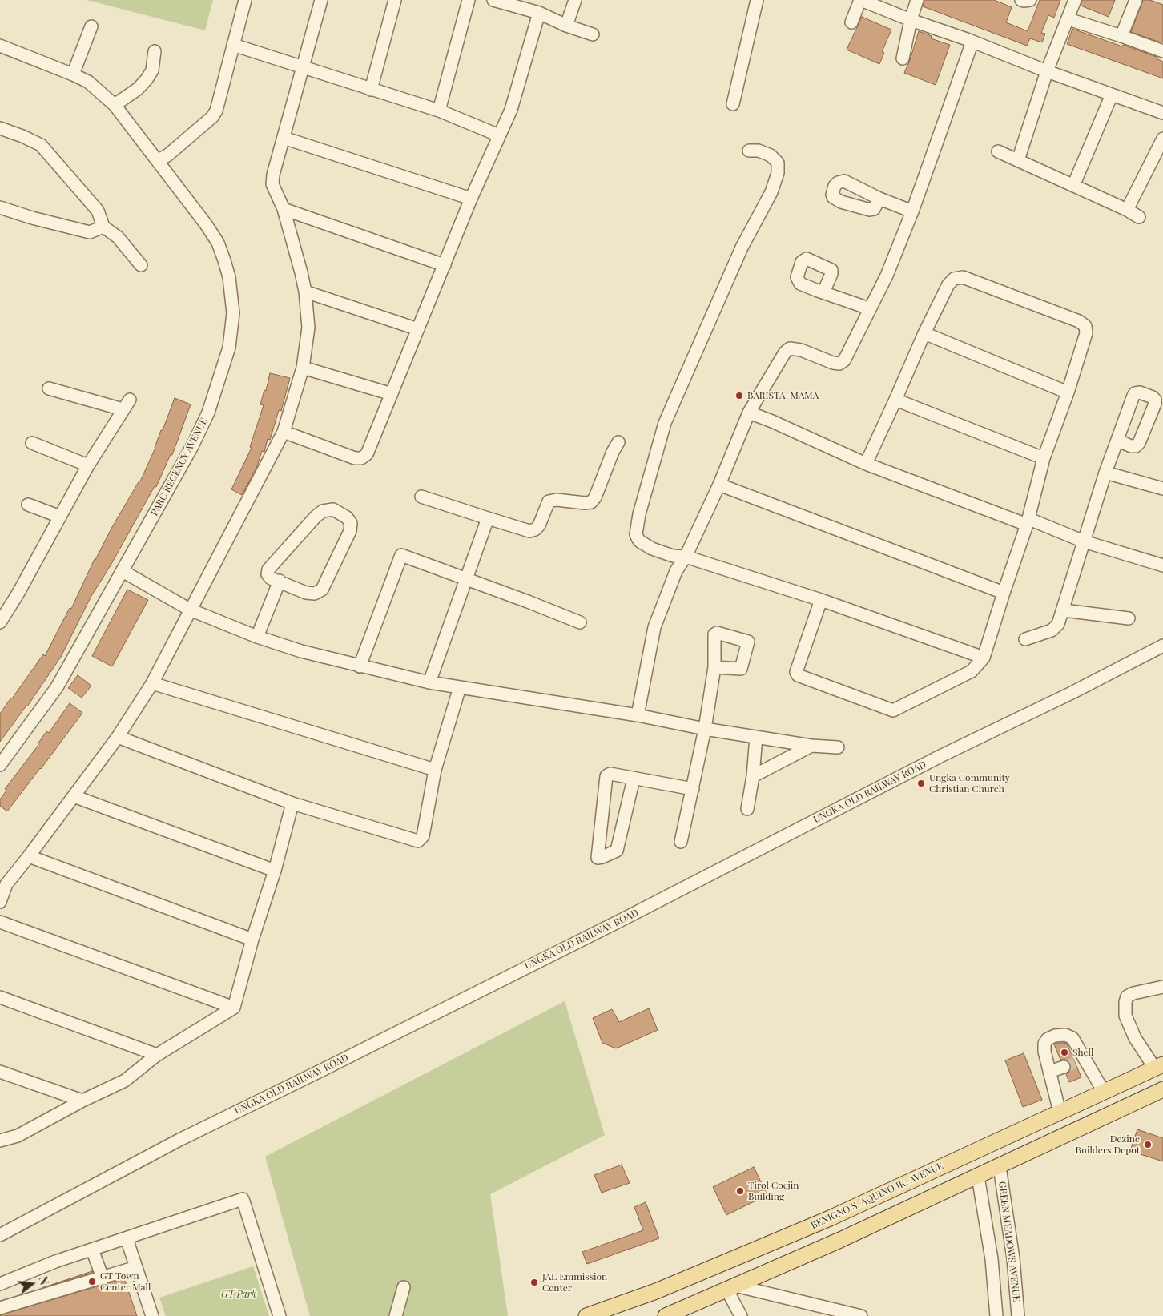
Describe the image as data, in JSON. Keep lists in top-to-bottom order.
{
  "streets": {
    "main road": ["BENIGNO S. AQUINO JR. AVENUE"],
    "street": ["PARC REGENCY AVENUE", "UNGKA OLD RAILWAY ROAD", "GREEN MEADOWS AVENUE"]
  },
  "parks": ["GT Park"],
  "places": [
    "BARISTA-MAMA",
    "Ungka Community Christian Church",
    "Shell",
    "Dezine Builders Depot",
    "Tirol Cocjin Building",
    "GT Town Center Mall",
    "JAL Emmission Center"
  ],
  "north": "right"
}
